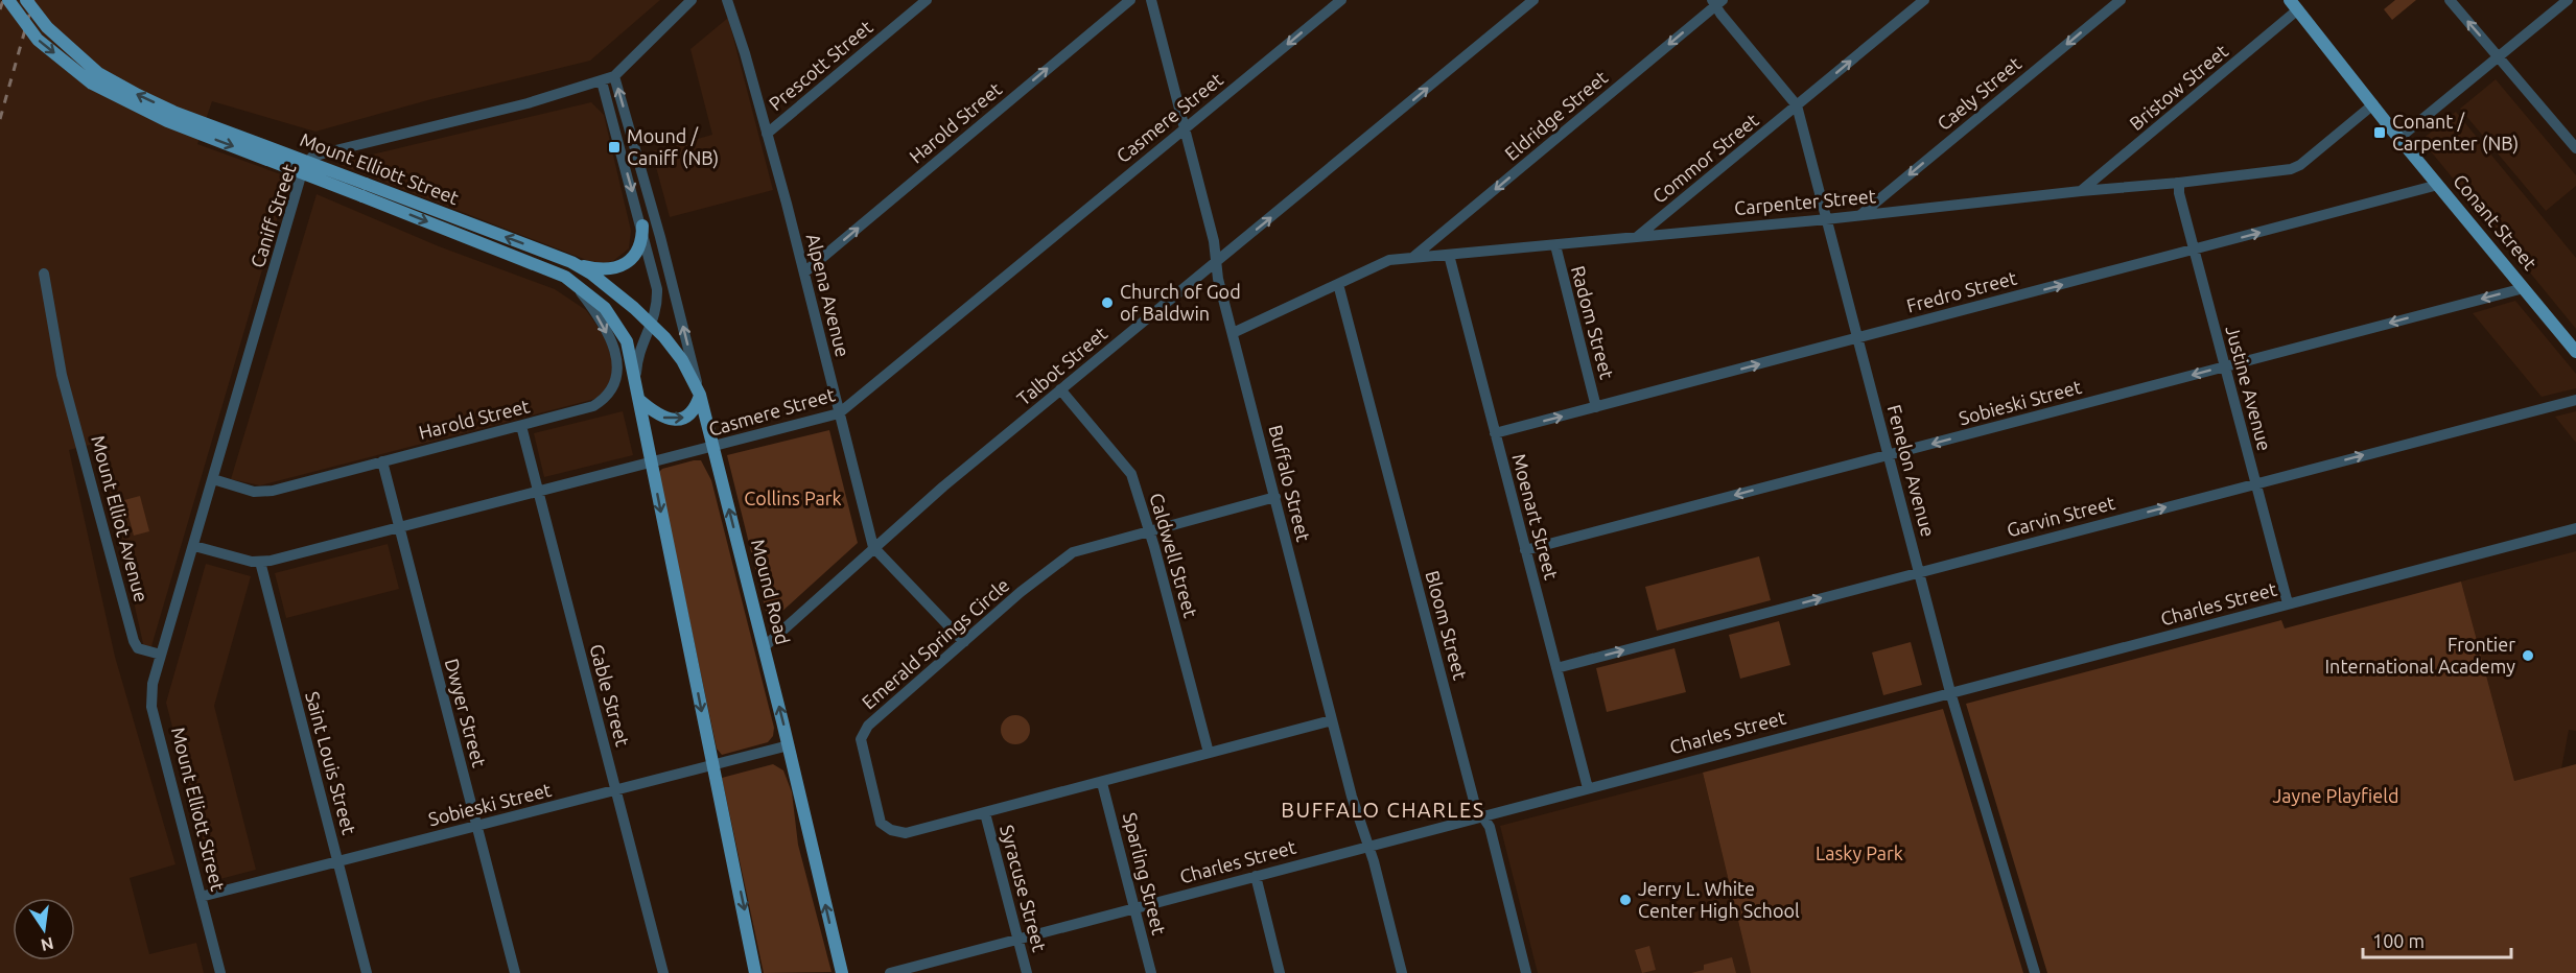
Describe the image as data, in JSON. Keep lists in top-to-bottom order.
{
  "streets": {
    "main road": ["Mount Elliott Street", "Conant Street", "Mound Road"],
    "street": [
      "Prescott Street",
      "Bristow Street",
      "Caely Street",
      "Eldridge Street",
      "Casmere Street",
      "Harold Street",
      "Commor Street",
      "Carpenter Street",
      "Caniff Street",
      "Fredro Street",
      "Alpena Avenue",
      "Radom Street",
      "Talbot Street",
      "Justine Avenue",
      "Sobieski Street",
      "Fenelon Avenue",
      "Buffalo Street",
      "Moenart Street",
      "Garvin Street",
      "Mount Elliot Avenue",
      "Caldwell Street",
      "Charles Street",
      "Bloom Street",
      "Emerald Springs Circle",
      "Gable Street",
      "Dwyer Street",
      "Saint Louis Street",
      "Sparling Street",
      "Syracuse Street"
    ]
  },
  "crossings": [
    ["Prescott Street", "Alpena Avenue"],
    ["Bristow Street", "Carpenter Street"],
    ["Bristow Street", "Conant Street"],
    ["Caely Street", "Carpenter Street"],
    ["Eldridge Street", "Carpenter Street"],
    ["Eldridge Street", "Fenelon Avenue"],
    ["Casmere Street", "Caniff Street"],
    ["Casmere Street", "Alpena Avenue"],
    ["Casmere Street", "Buffalo Street"],
    ["Casmere Street", "Mound Road"],
    ["Casmere Street", "Gable Street"],
    ["Casmere Street", "Dwyer Street"],
    ["Casmere Street", "Saint Louis Street"],
    ["Harold Street", "Mount Elliott Street"],
    ["Harold Street", "Caniff Street"],
    ["Harold Street", "Alpena Avenue"],
    ["Harold Street", "Gable Street"],
    ["Harold Street", "Dwyer Street"],
    ["Commor Street", "Carpenter Street"],
    ["Commor Street", "Fenelon Avenue"],
    ["Mount Elliott Street", "Caniff Street"],
    ["Mount Elliott Street", "Sobieski Street"],
    ["Mount Elliott Street", "Mount Elliot Avenue"],
    ["Mount Elliott Street", "Mound Road"],
    ["Carpenter Street", "Conant Street"],
    ["Carpenter Street", "Radom Street"],
    ["Carpenter Street", "Justine Avenue"],
    ["Carpenter Street", "Fenelon Avenue"],
    ["Carpenter Street", "Buffalo Street"],
    ["Carpenter Street", "Moenart Street"],
    ["Carpenter Street", "Bloom Street"],
    ["Caniff Street", "Mount Elliot Avenue"],
    ["Caniff Street", "Mound Road"],
    ["Conant Street", "Fredro Street"],
    ["Conant Street", "Sobieski Street"],
    ["Fredro Street", "Radom Street"],
    ["Fredro Street", "Justine Avenue"],
    ["Fredro Street", "Fenelon Avenue"],
    ["Fredro Street", "Moenart Street"],
    ["Alpena Avenue", "Talbot Street"],
    ["Alpena Avenue", "Emerald Springs Circle"],
    ["Talbot Street", "Buffalo Street"],
    ["Talbot Street", "Caldwell Street"],
    ["Talbot Street", "Mound Road"],
    ["Justine Avenue", "Sobieski Street"],
    ["Justine Avenue", "Garvin Street"],
    ["Justine Avenue", "Charles Street"],
    ["Sobieski Street", "Fenelon Avenue"],
    ["Sobieski Street", "Moenart Street"],
    ["Sobieski Street", "Mound Road"],
    ["Sobieski Street", "Gable Street"],
    ["Sobieski Street", "Dwyer Street"],
    ["Sobieski Street", "Saint Louis Street"],
    ["Fenelon Avenue", "Garvin Street"],
    ["Fenelon Avenue", "Charles Street"],
    ["Buffalo Street", "Charles Street"],
    ["Buffalo Street", "Emerald Springs Circle"],
    ["Moenart Street", "Garvin Street"],
    ["Moenart Street", "Charles Street"],
    ["Caldwell Street", "Emerald Springs Circle"],
    ["Charles Street", "Bloom Street"],
    ["Charles Street", "Sparling Street"],
    ["Charles Street", "Syracuse Street"],
    ["Emerald Springs Circle", "Sparling Street"],
    ["Emerald Springs Circle", "Syracuse Street"]
  ],
  "one_way": [
    "Caely Street",
    "Eldridge Street",
    "Commor Street",
    "Fredro Street",
    "Talbot Street",
    "Sobieski Street",
    "Garvin Street",
    "Mound Road"
  ],
  "districts": ["BUFFALO CHARLES"],
  "parks": ["Collins Park", "Jayne Playfield", "Lasky Park"],
  "places": {
    "transit": ["Conant / Carpenter (NB)", "Mound / Caniff (NB)"],
    "other": ["Church of God of Baldwin", "Frontier International Academy", "Jerry L. White Center High School"]
  },
  "scale_bar": "100 m",
  "north": "bottom"
}
